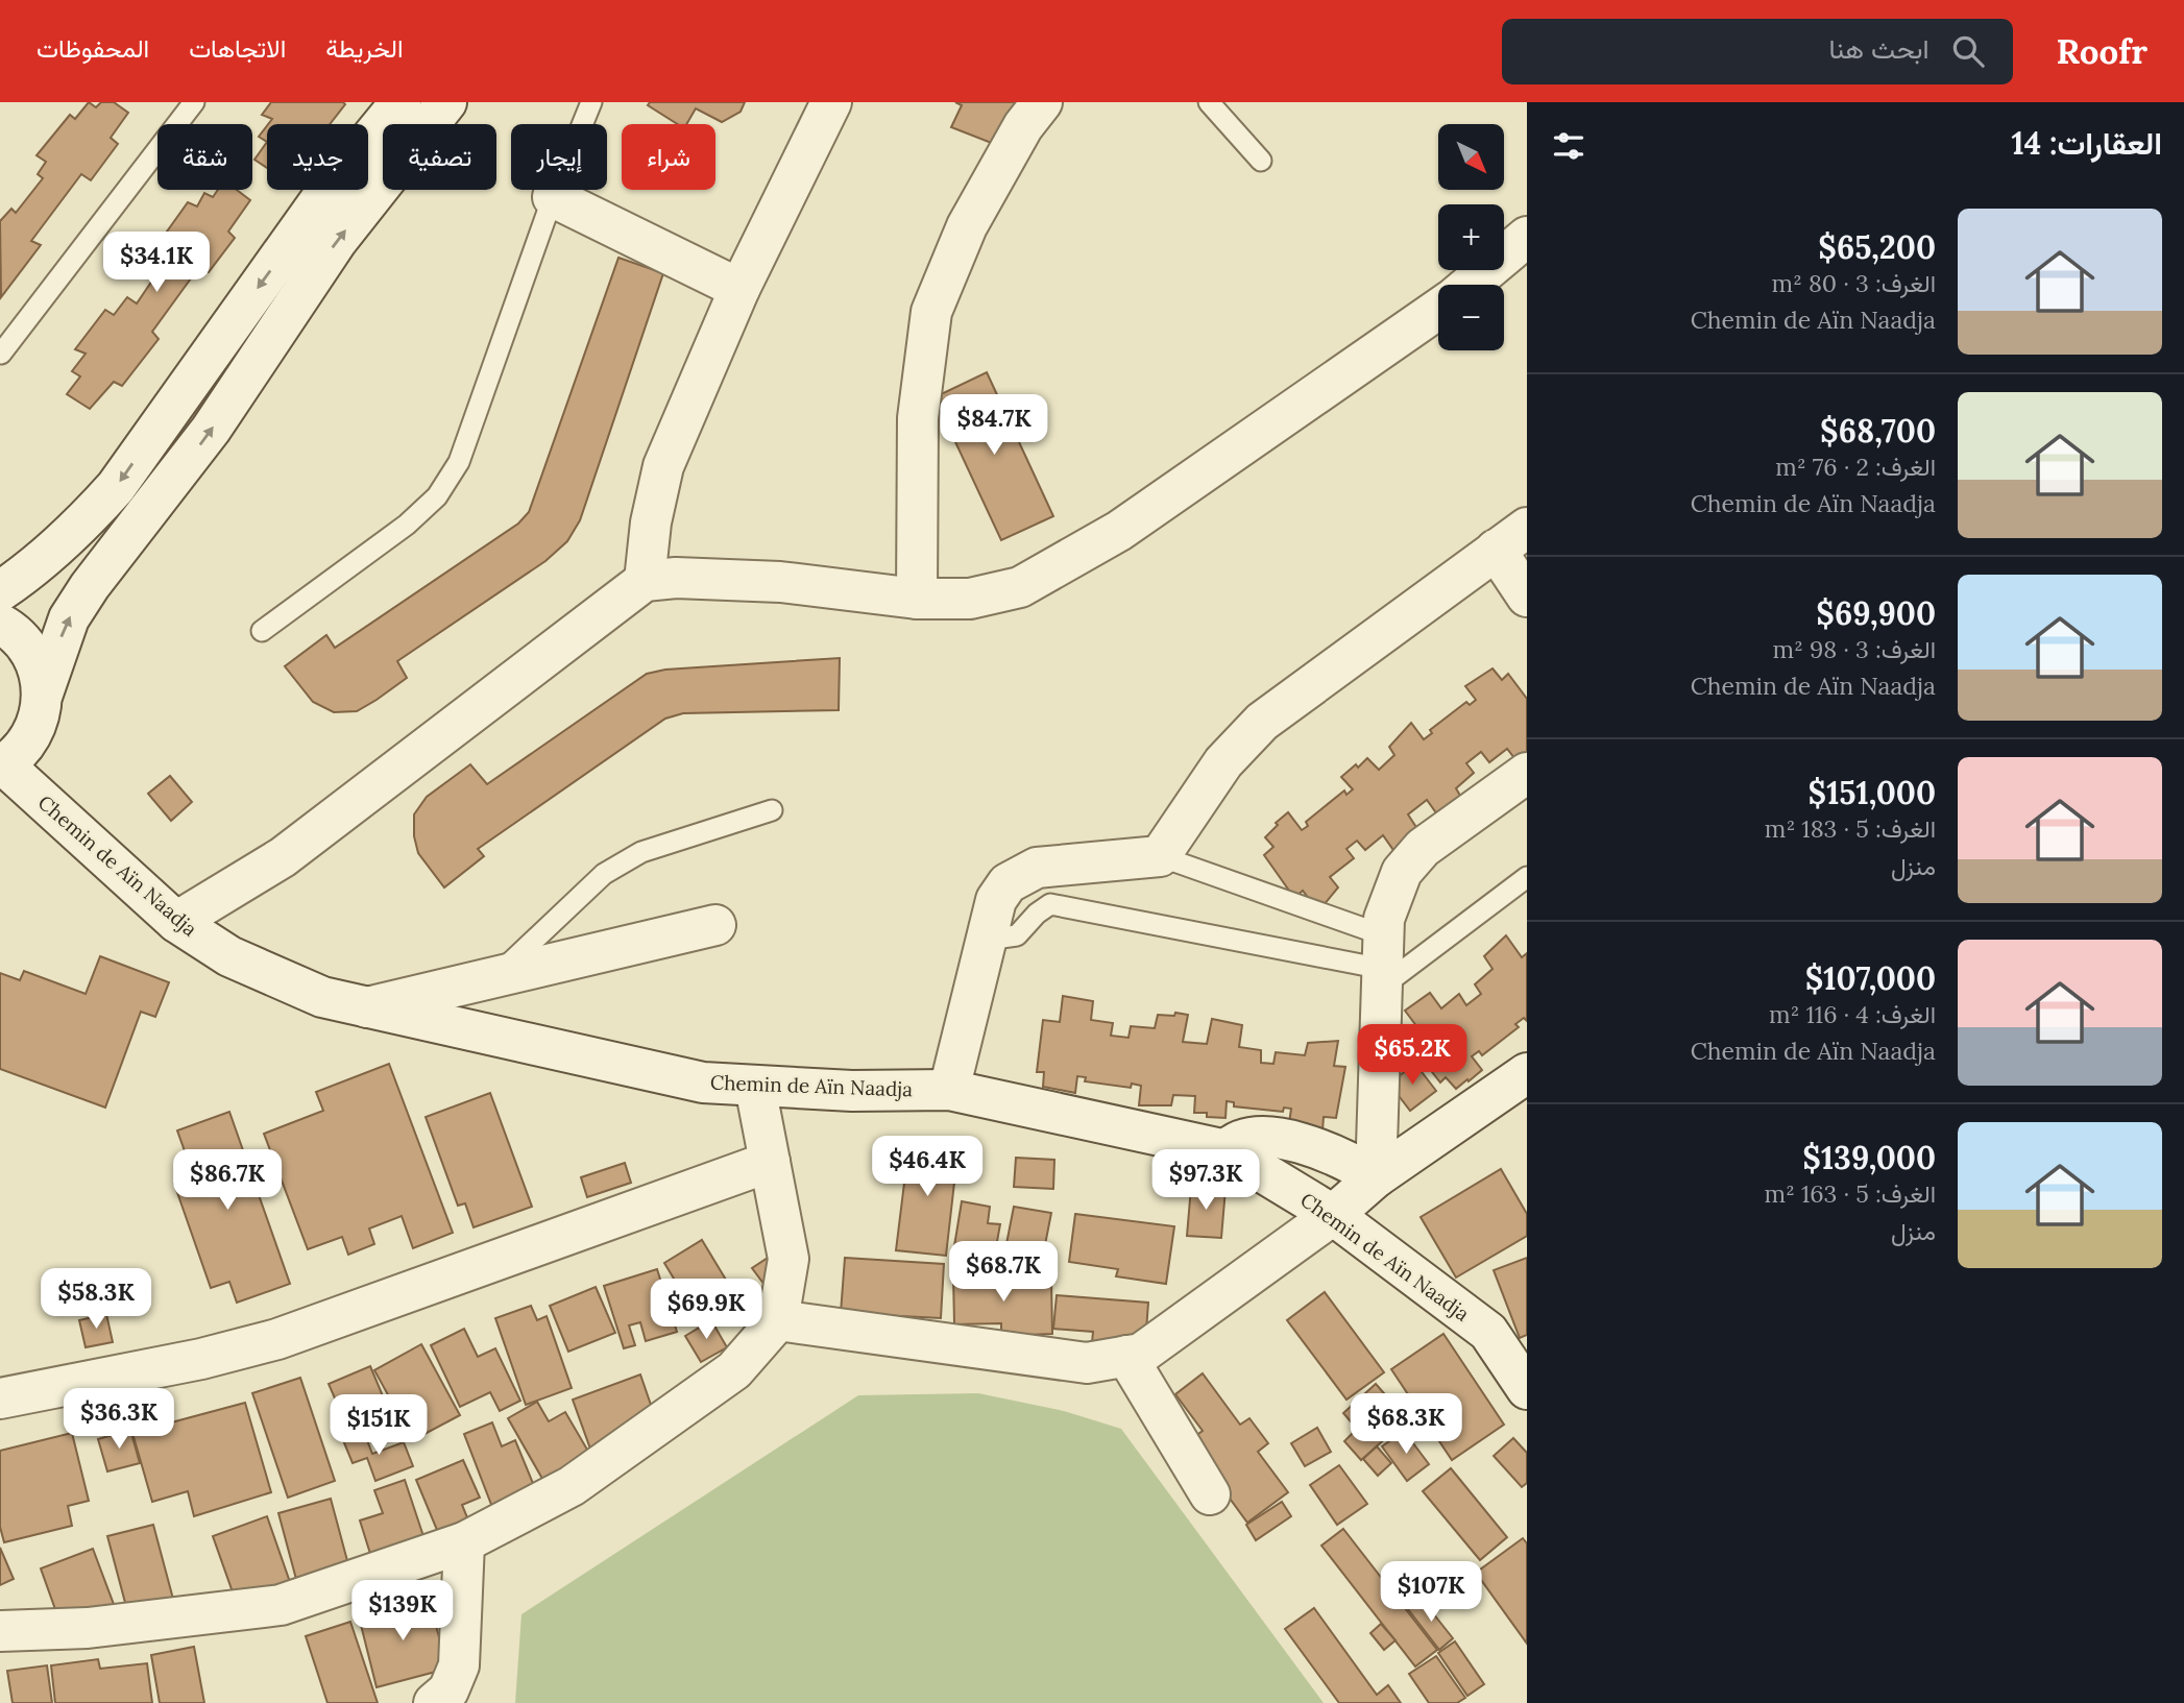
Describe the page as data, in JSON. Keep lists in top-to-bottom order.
{
  "streets": {
    "street": ["Chemin de Aïn Naadja"]
  },
  "north": "bottom right",
  "page": {
    "header": "Roofr",
    "search": "ابحث هنا",
    "nav": ["الخريطة", "الاتجاهات", "المحفوظات"],
    "heading": "العقارات: 14",
    "map_buttons": ["+", "−"],
    "chip": [
      "شراء",
      "إيجار",
      "تصفية",
      "جديد",
      "شقة"
    ],
    "list": [
      {
        "name": "$65,200",
        "note": "الغرف: 3 · 80 m² · Chemin de Aïn Naadja"
      },
      {
        "name": "$68,700",
        "note": "الغرف: 2 · 76 m² · Chemin de Aïn Naadja"
      },
      {
        "name": "$69,900",
        "note": "الغرف: 3 · 98 m² · Chemin de Aïn Naadja"
      },
      {
        "name": "$151,000",
        "note": "الغرف: 5 · 183 m² · منزل"
      },
      {
        "name": "$107,000",
        "note": "الغرف: 4 · 116 m² · Chemin de Aïn Naadja"
      },
      {
        "name": "$139,000",
        "note": "الغرف: 5 · 163 m² · منزل"
      }
    ],
    "price": [
      "$34.1K",
      "$84.7K",
      "$65.2K",
      "$46.4K",
      "$86.7K",
      "$97.3K",
      "$68.7K",
      "$58.3K",
      "$69.9K",
      "$36.3K",
      "$68.3K",
      "$151K",
      "$107K",
      "$139K"
    ]
  }
}
